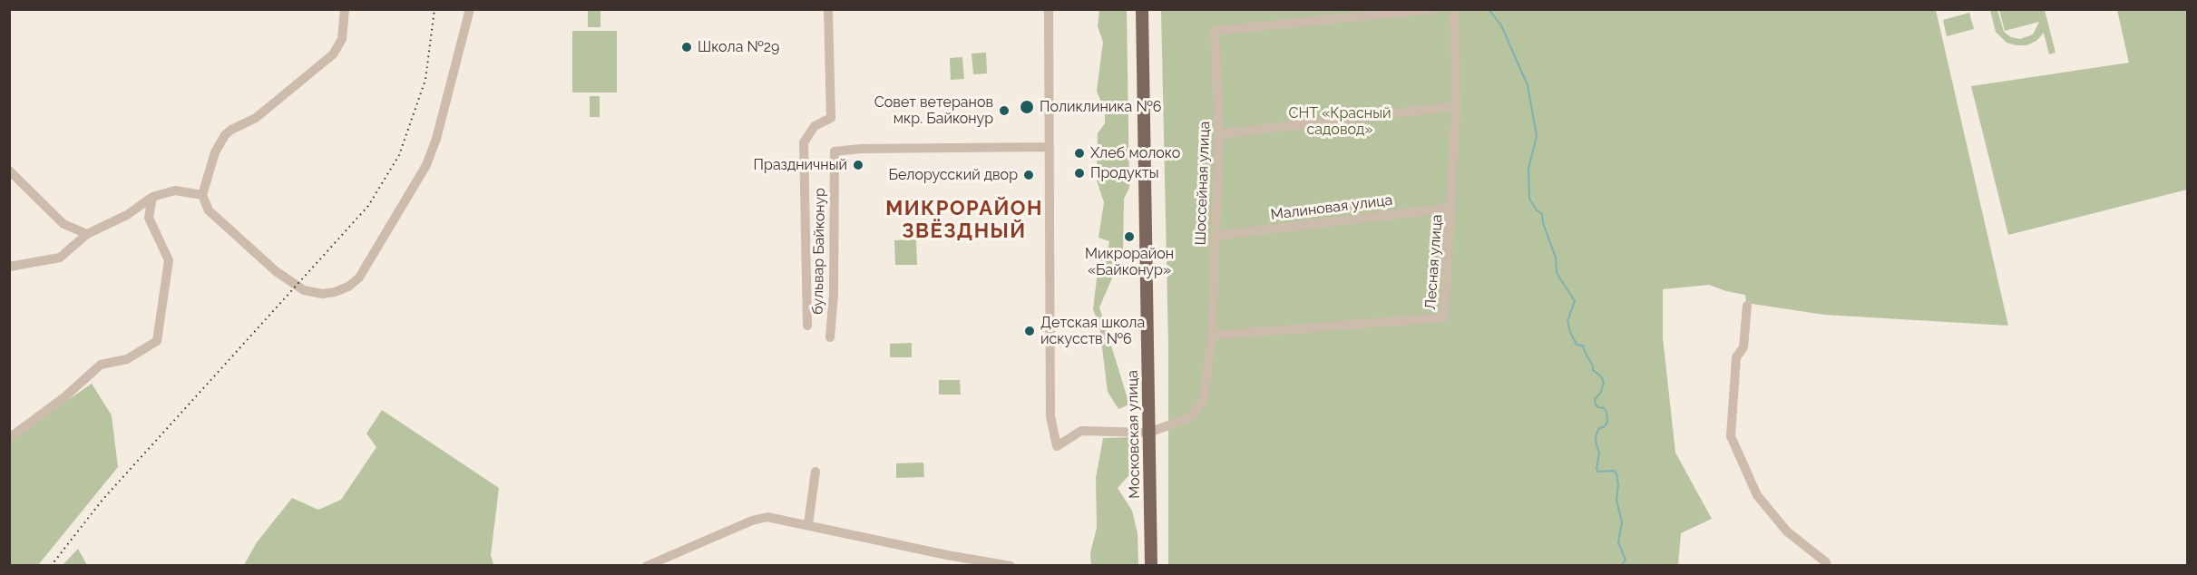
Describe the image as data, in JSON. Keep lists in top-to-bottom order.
{
  "streets": {
    "main road": ["Московская улица"],
    "street": [
      "Шоссейная улица",
      "Малиновая улица",
      "бульвар Байконур",
      "Лесная улица"
    ]
  },
  "crossings": [
    ["Шоссейная улица", "Малиновая улица"],
    ["Шоссейная улица", "Лесная улица"],
    ["Шоссейная улица", "Московская улица"],
    ["Малиновая улица", "Лесная улица"]
  ],
  "districts": ["МИКРОРАЙОН ЗВЁЗДНЫЙ"],
  "parks": ["СНТ «Красный садовод»"],
  "places": [
    "Школа №29",
    "Поликлиника №6",
    "Совет ветеранов мкр. Байконур",
    "Хлеб молоко",
    "Праздничный",
    "Продукты",
    "Белорусский двор",
    "Микрорайон «Байконур»",
    "Детская школа искусств №6"
  ]
}
